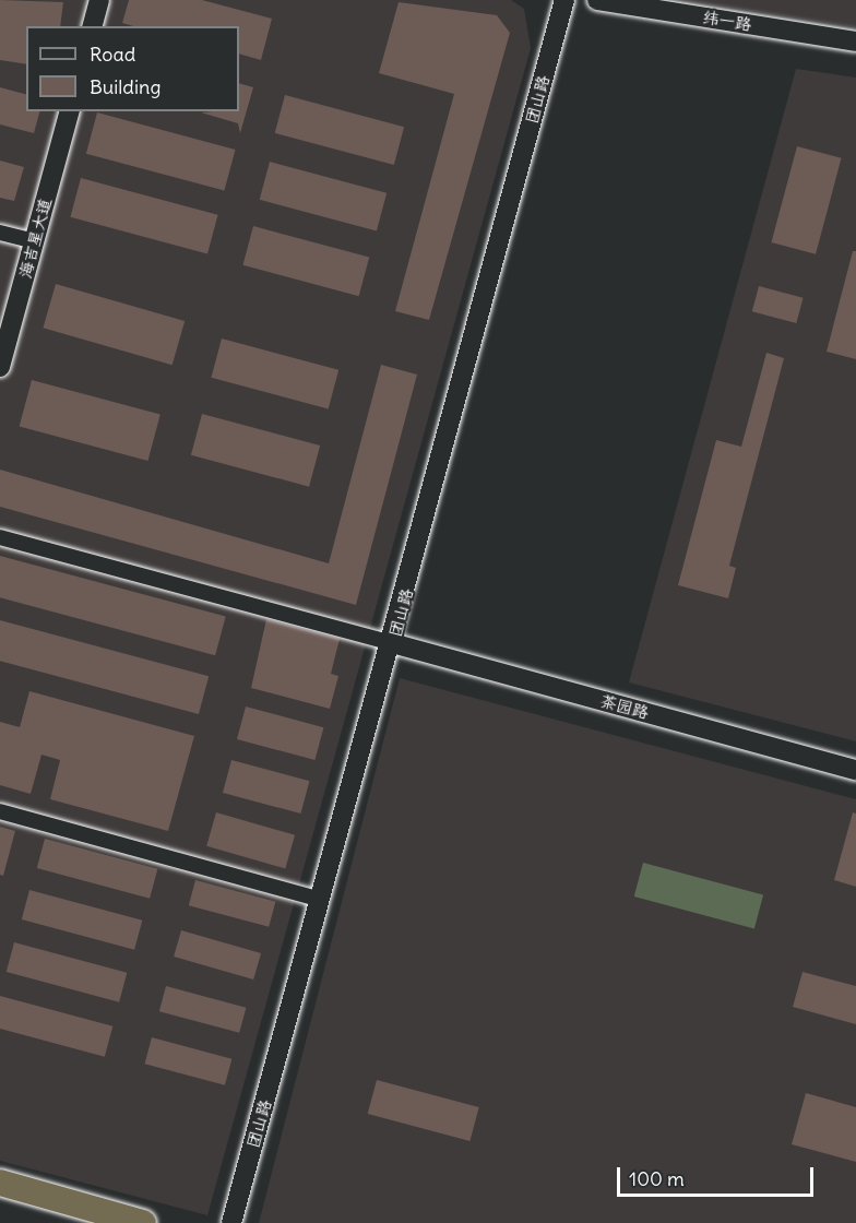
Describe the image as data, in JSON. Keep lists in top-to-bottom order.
{
  "streets": {
    "street": [
      "纬一路",
      "团山路",
      "海吉星大道",
      "茶园路"
    ]
  },
  "crossings": [
    ["团山路", "茶园路"]
  ],
  "legend": ["Road", "Building"],
  "scale_bar": "100 m"
}
